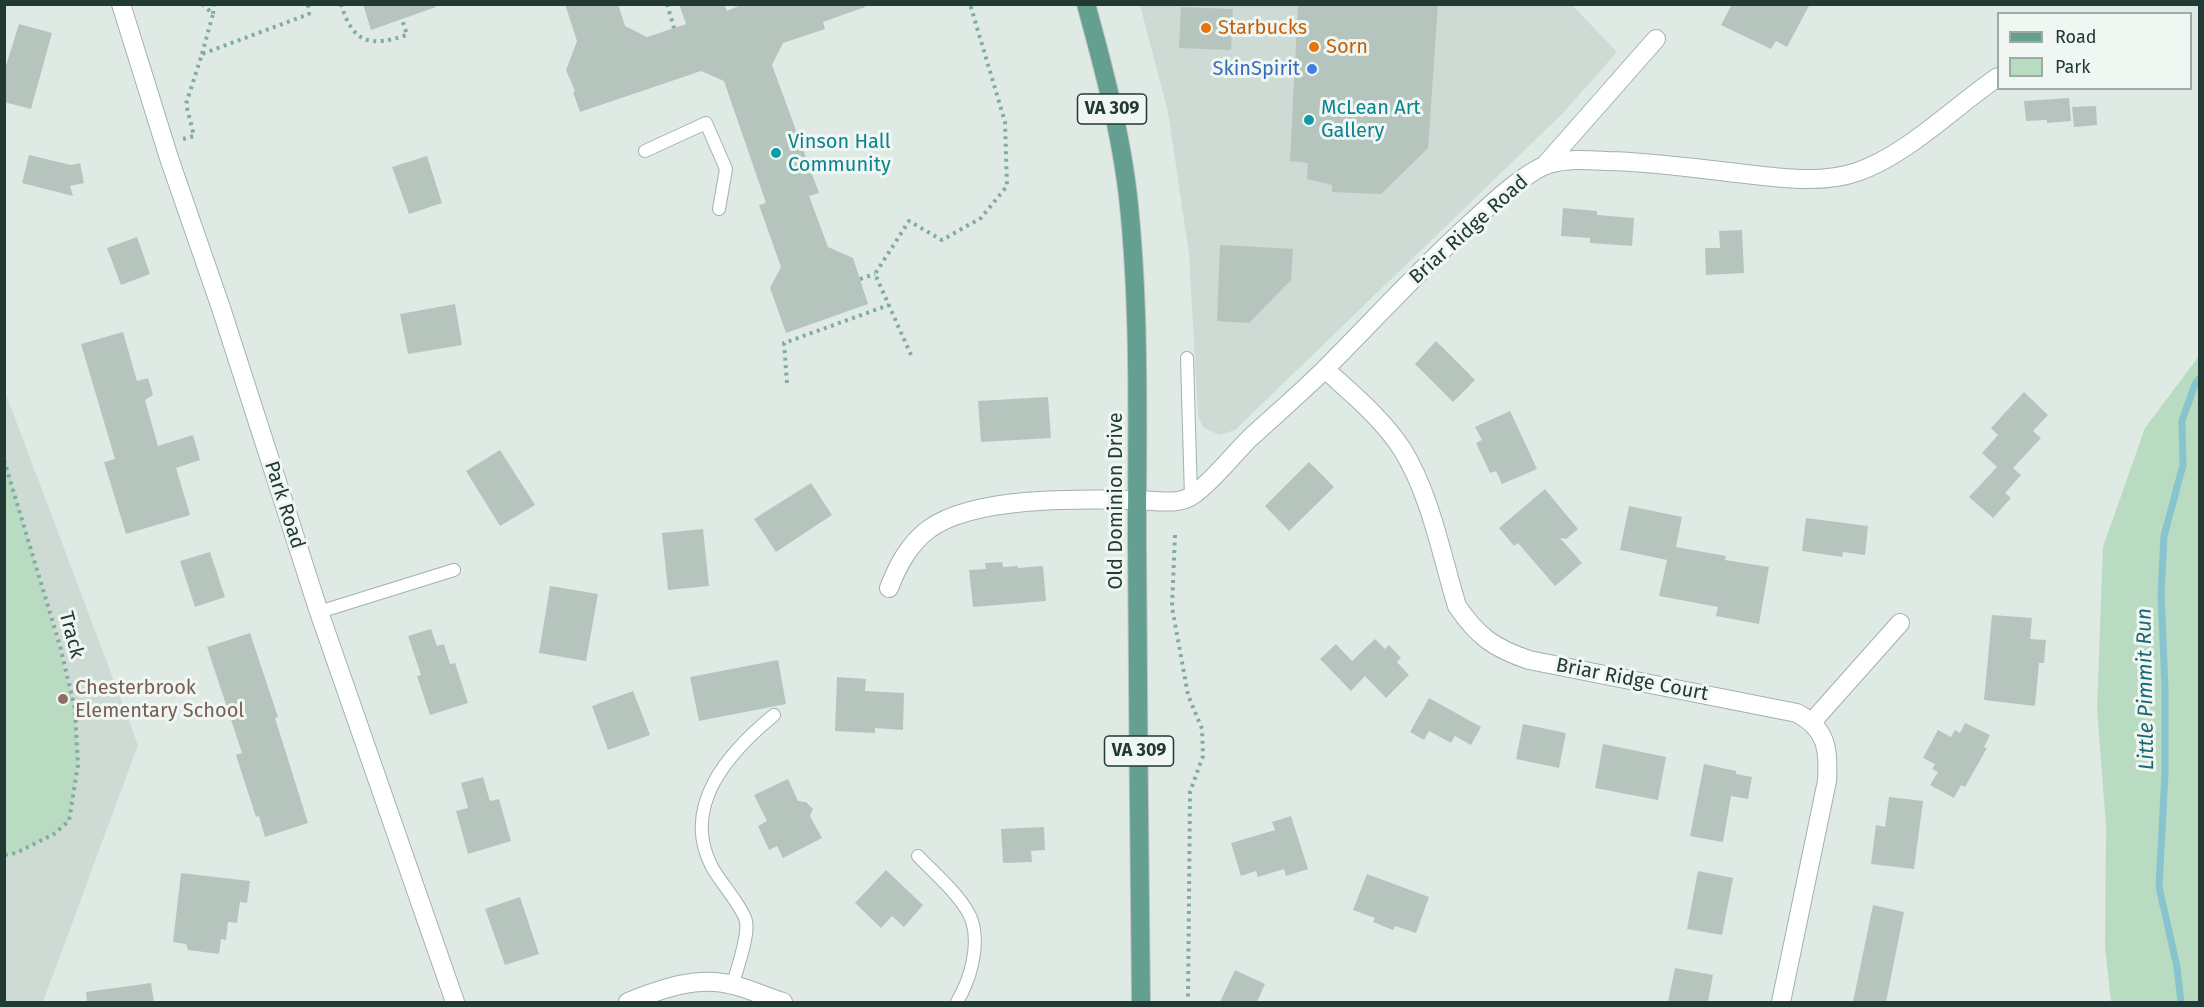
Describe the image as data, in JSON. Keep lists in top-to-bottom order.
{
  "streets": {
    "main road": ["VA 309", "Old Dominion Drive"],
    "street": ["Briar Ridge Road", "Park Road", "Briar Ridge Court"],
    "path": ["Track"]
  },
  "crossings": [
    ["Briar Ridge Road", "Briar Ridge Court"]
  ],
  "water": ["Little Pimmit Run"],
  "places": [
    "Starbucks",
    "Sorn",
    "SkinSpirit",
    "McLean Art Gallery",
    "Vinson Hall Community",
    "Chesterbrook Elementary School"
  ],
  "legend": ["Road", "Park"]
}
